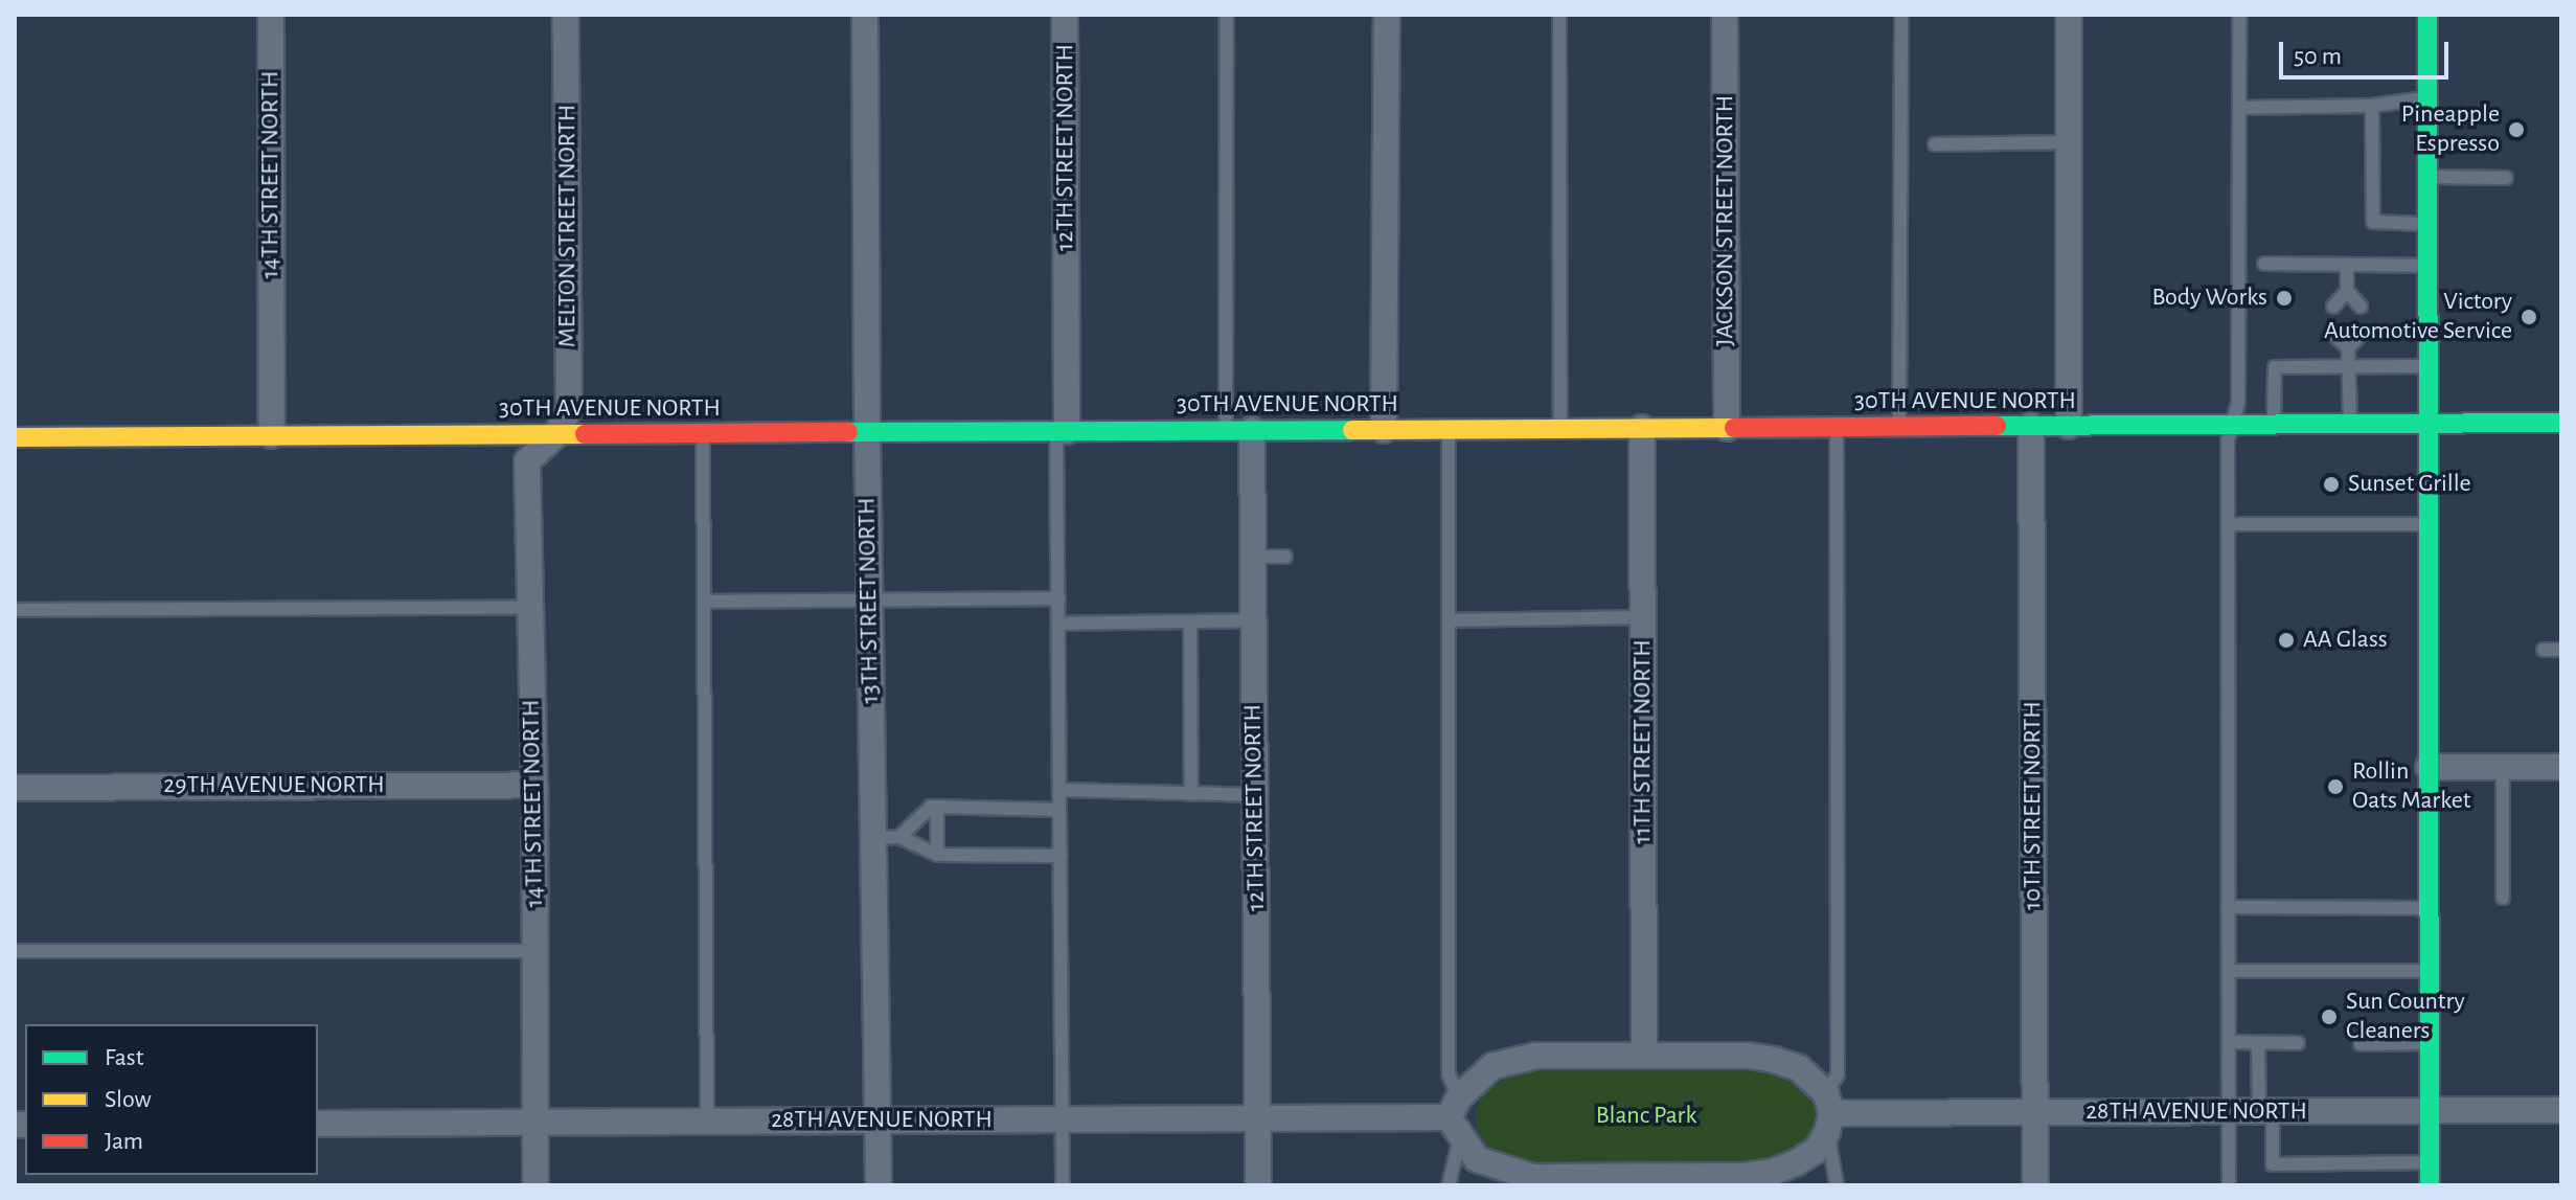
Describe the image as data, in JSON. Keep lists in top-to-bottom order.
{
  "streets": {
    "street": [
      "12TH STREET NORTH",
      "14TH STREET NORTH",
      "JACKSON STREET NORTH",
      "MELTON STREET NORTH",
      "30TH AVENUE NORTH",
      "13TH STREET NORTH",
      "11TH STREET NORTH",
      "29TH AVENUE NORTH",
      "10TH STREET NORTH",
      "28TH AVENUE NORTH"
    ]
  },
  "crossings": [
    ["12TH STREET NORTH", "30TH AVENUE NORTH"],
    ["12TH STREET NORTH", "28TH AVENUE NORTH"],
    ["14TH STREET NORTH", "MELTON STREET NORTH"],
    ["14TH STREET NORTH", "30TH AVENUE NORTH"],
    ["14TH STREET NORTH", "29TH AVENUE NORTH"],
    ["14TH STREET NORTH", "28TH AVENUE NORTH"],
    ["JACKSON STREET NORTH", "30TH AVENUE NORTH"],
    ["MELTON STREET NORTH", "30TH AVENUE NORTH"],
    ["30TH AVENUE NORTH", "13TH STREET NORTH"],
    ["30TH AVENUE NORTH", "11TH STREET NORTH"],
    ["30TH AVENUE NORTH", "10TH STREET NORTH"],
    ["13TH STREET NORTH", "28TH AVENUE NORTH"],
    ["10TH STREET NORTH", "28TH AVENUE NORTH"]
  ],
  "parks": ["Blanc Park"],
  "places": [
    "Pineapple Espresso",
    "Body Works",
    "Victory Automotive Service",
    "Sunset Grille",
    "AA Glass",
    "Rollin Oats Market",
    "Sun Country Cleaners"
  ],
  "legend": ["Fast", "Slow", "Jam"],
  "scale_bar": "50 m"
}
